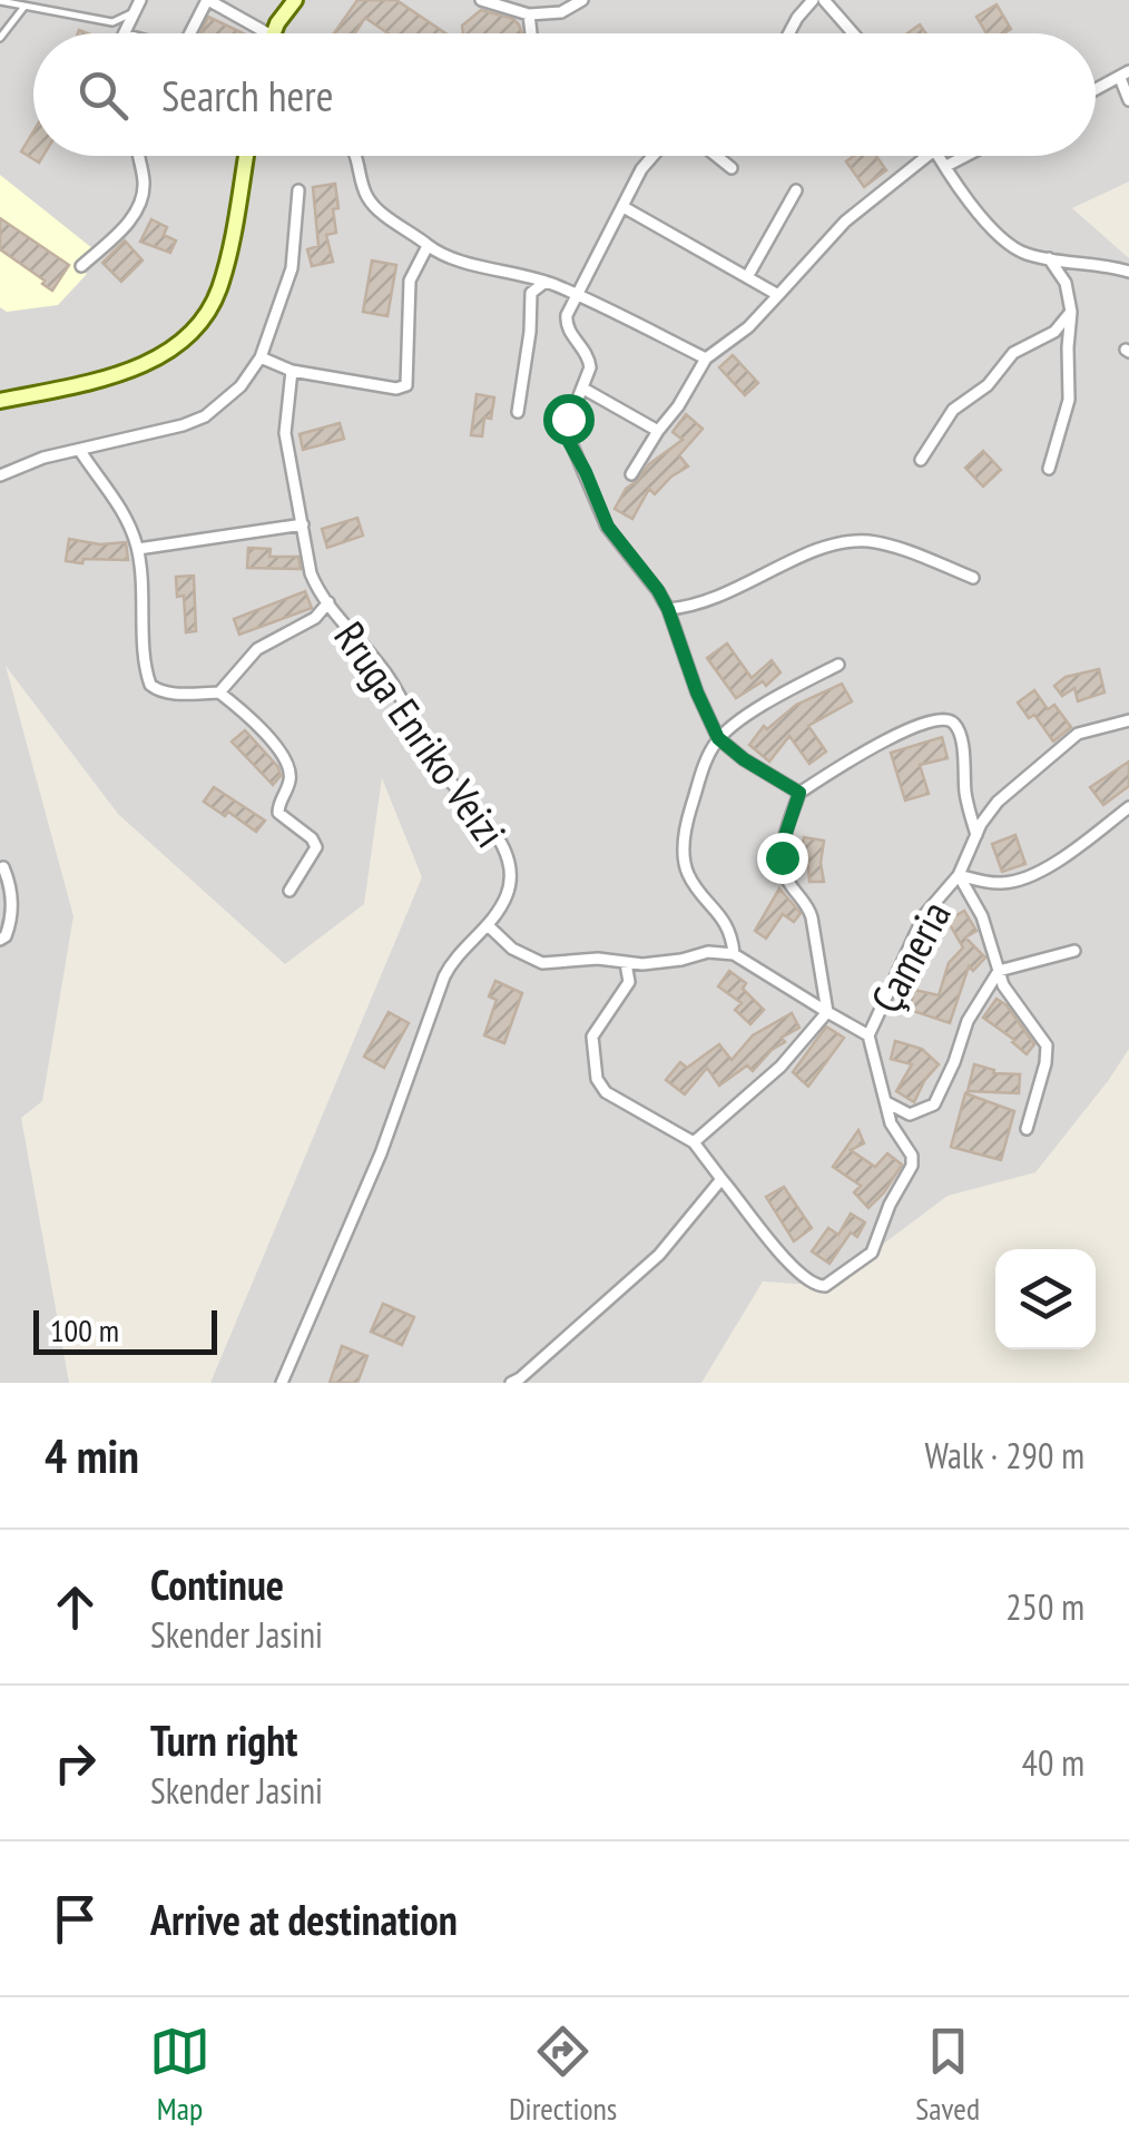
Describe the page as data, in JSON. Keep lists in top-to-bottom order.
{
  "streets": {
    "street": ["Rruga Enriko Veizi", "Çameria"]
  },
  "scale_bar": "100 m",
  "page": {
    "search": "Search here",
    "scale": "100 m",
    "heading": ["4 min", "Walk · 290 m"],
    "list": [
      ["Continue", "Skender Jasini", "250 m"],
      ["Turn right", "Skender Jasini", "40 m"],
      "Arrive at destination"
    ],
    "nav": ["Map", "Directions", "Saved"]
  }
}
